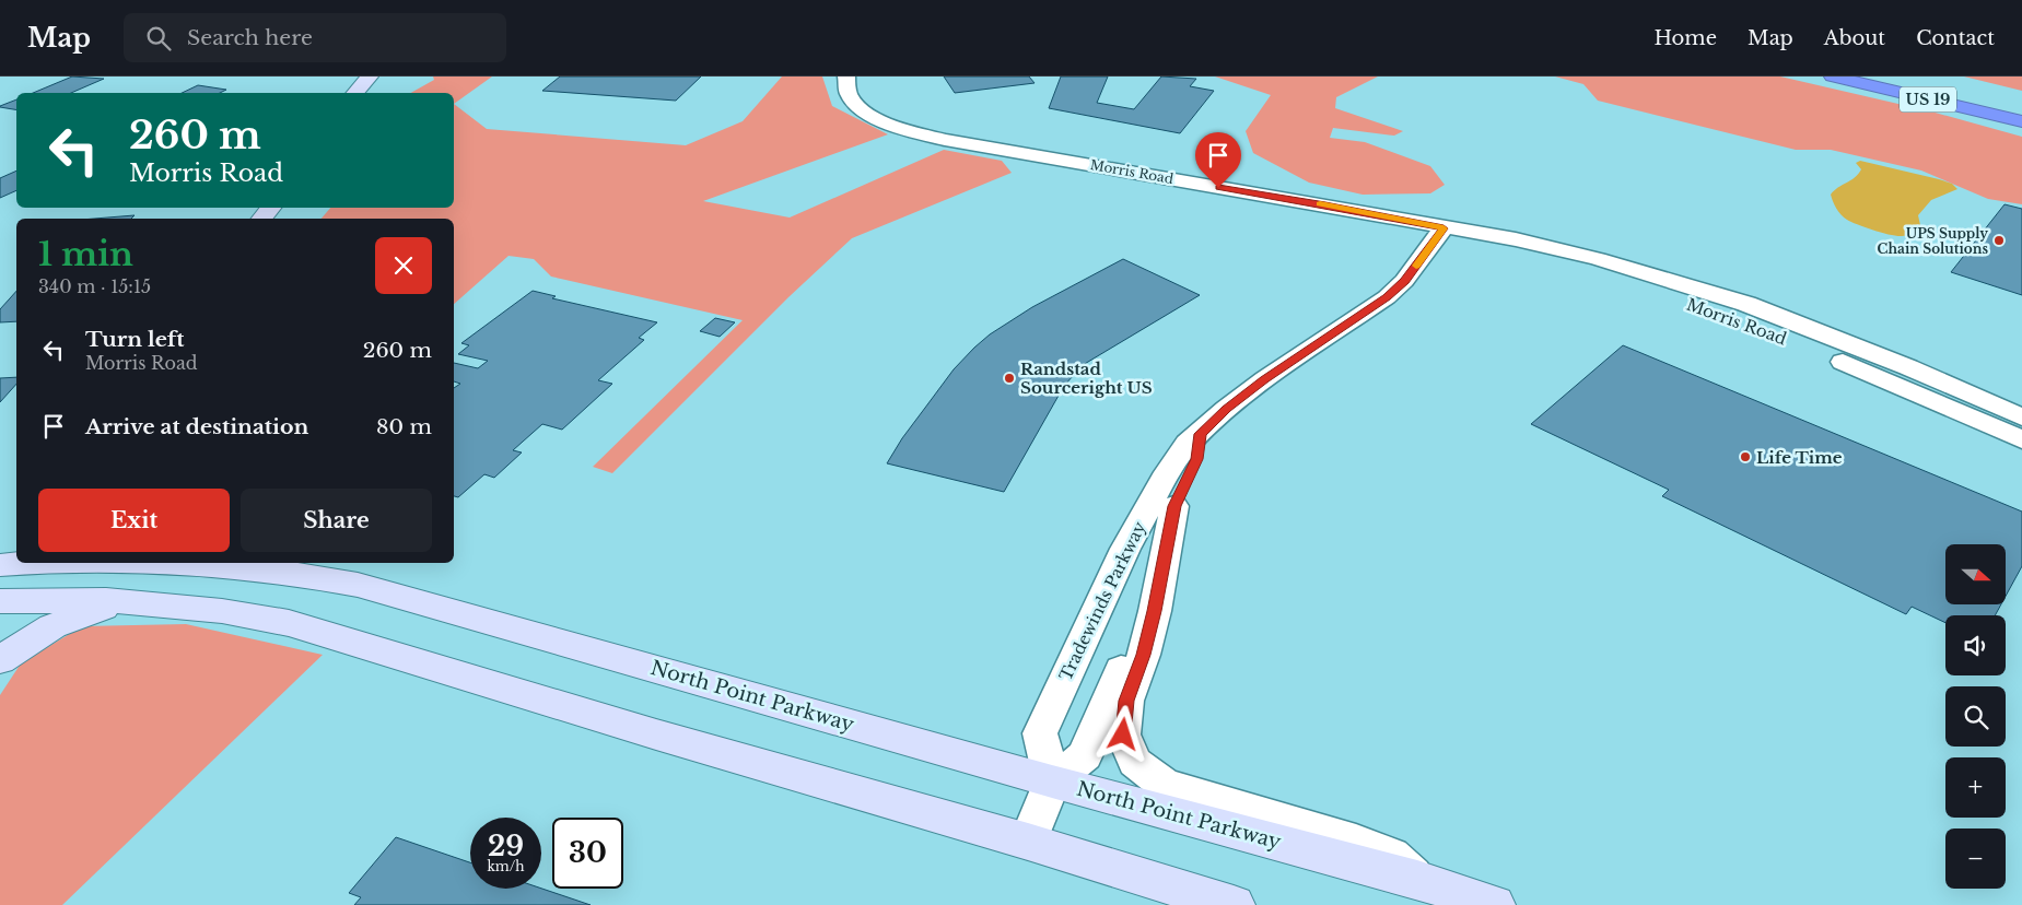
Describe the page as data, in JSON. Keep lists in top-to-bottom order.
{
  "streets": {
    "highway": ["US 19"],
    "street": ["Morris Road", "Tradewinds Parkway", "North Point Parkway"]
  },
  "crossings": [
    ["Morris Road", "Tradewinds Parkway"],
    ["Tradewinds Parkway", "North Point Parkway"]
  ],
  "places": ["UPS Supply Chain Solutions", "Randstad Sourceright US", "Life Time"],
  "north": "right",
  "page": {
    "header": "Map",
    "search": "Search here",
    "nav": [
      "Home",
      "Map",
      "About",
      "Contact"
    ],
    "turn": ["260 m", "Morris Road"],
    "heading": ["1 min", "340 m · 15:15"],
    "list": [
      {
        "name": "Turn left",
        "note": "Morris Road",
        "value": "260 m"
      },
      {
        "name": "Arrive at destination",
        "value": "80 m"
      }
    ],
    "buttons": ["Exit", "Share"],
    "map_buttons": ["+", "−"],
    "speed": "29 km/h",
    "limit": "30"
  }
}
